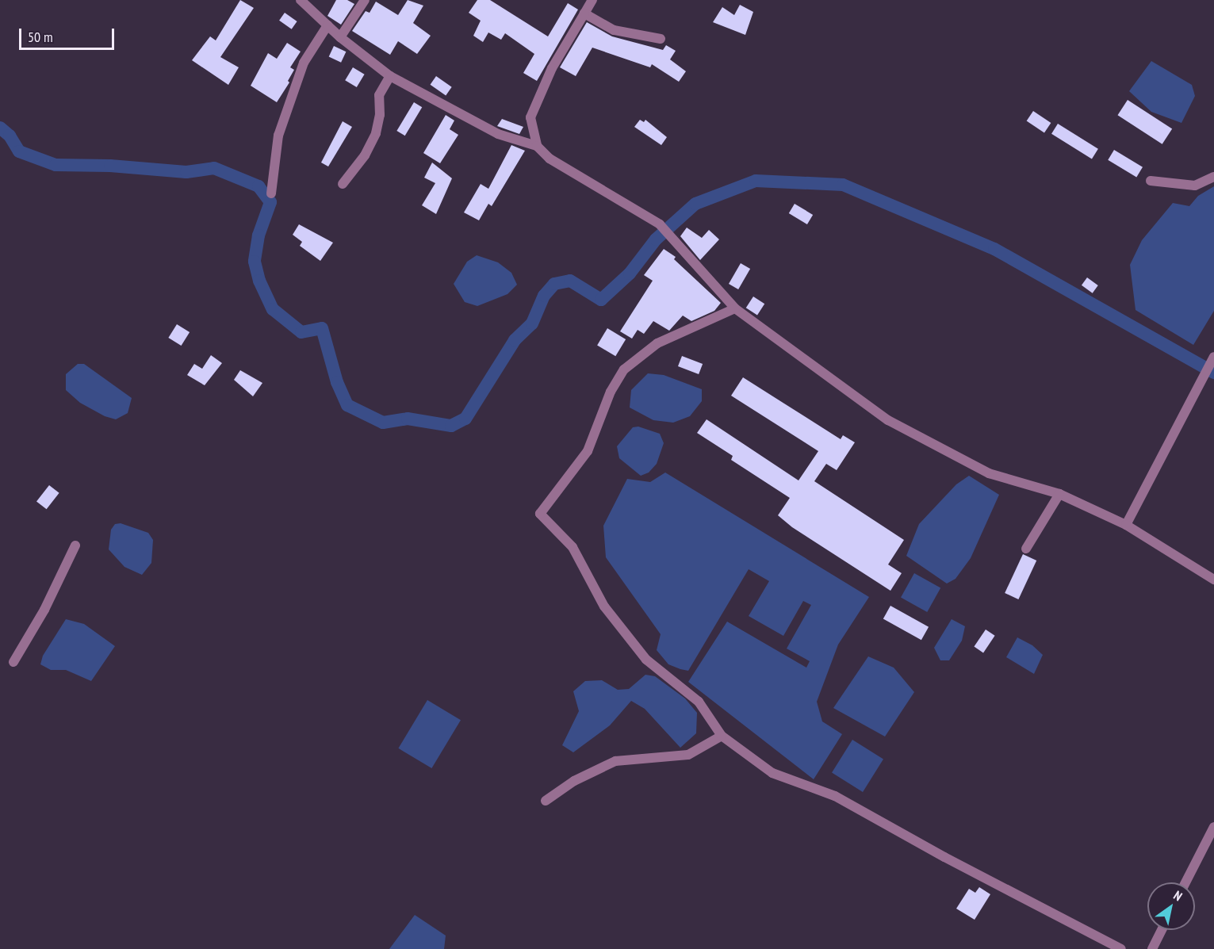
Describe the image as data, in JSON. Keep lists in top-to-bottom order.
{
  "scale_bar": "50 m",
  "north": "top right"
}
